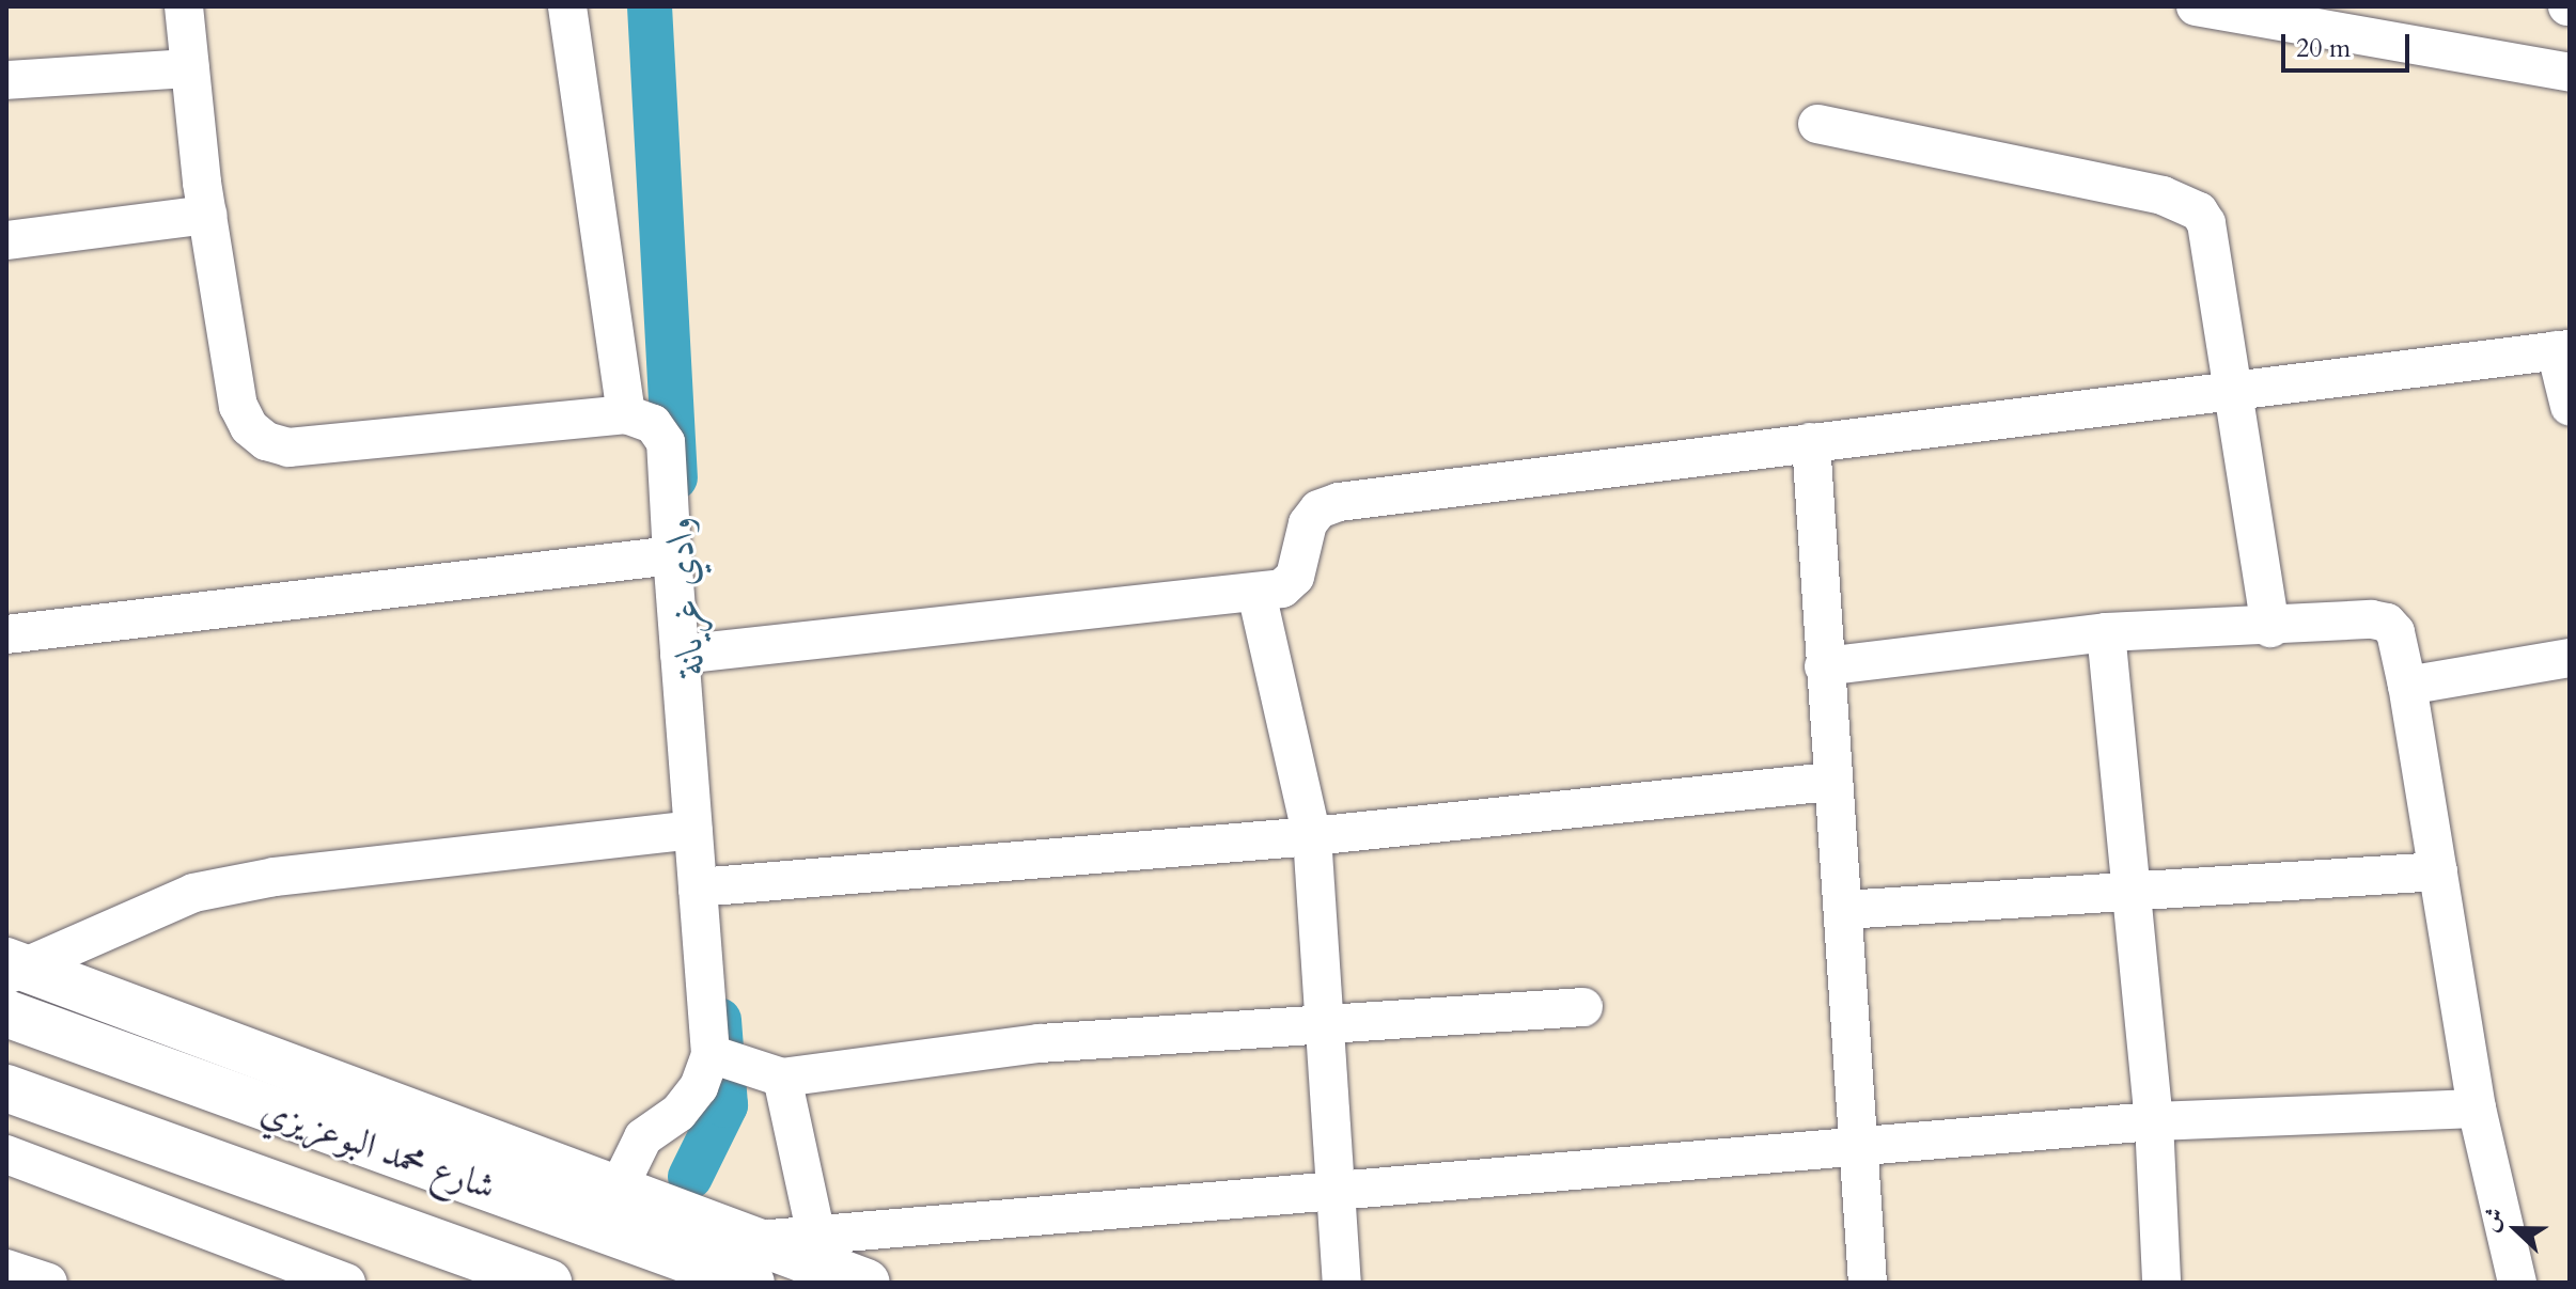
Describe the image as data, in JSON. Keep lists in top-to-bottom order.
{
  "streets": {
    "main road": ["شارع محمد البوعزيزي"]
  },
  "water": ["وادي غريانة"],
  "scale_bar": "20 m",
  "north": "left"
}
